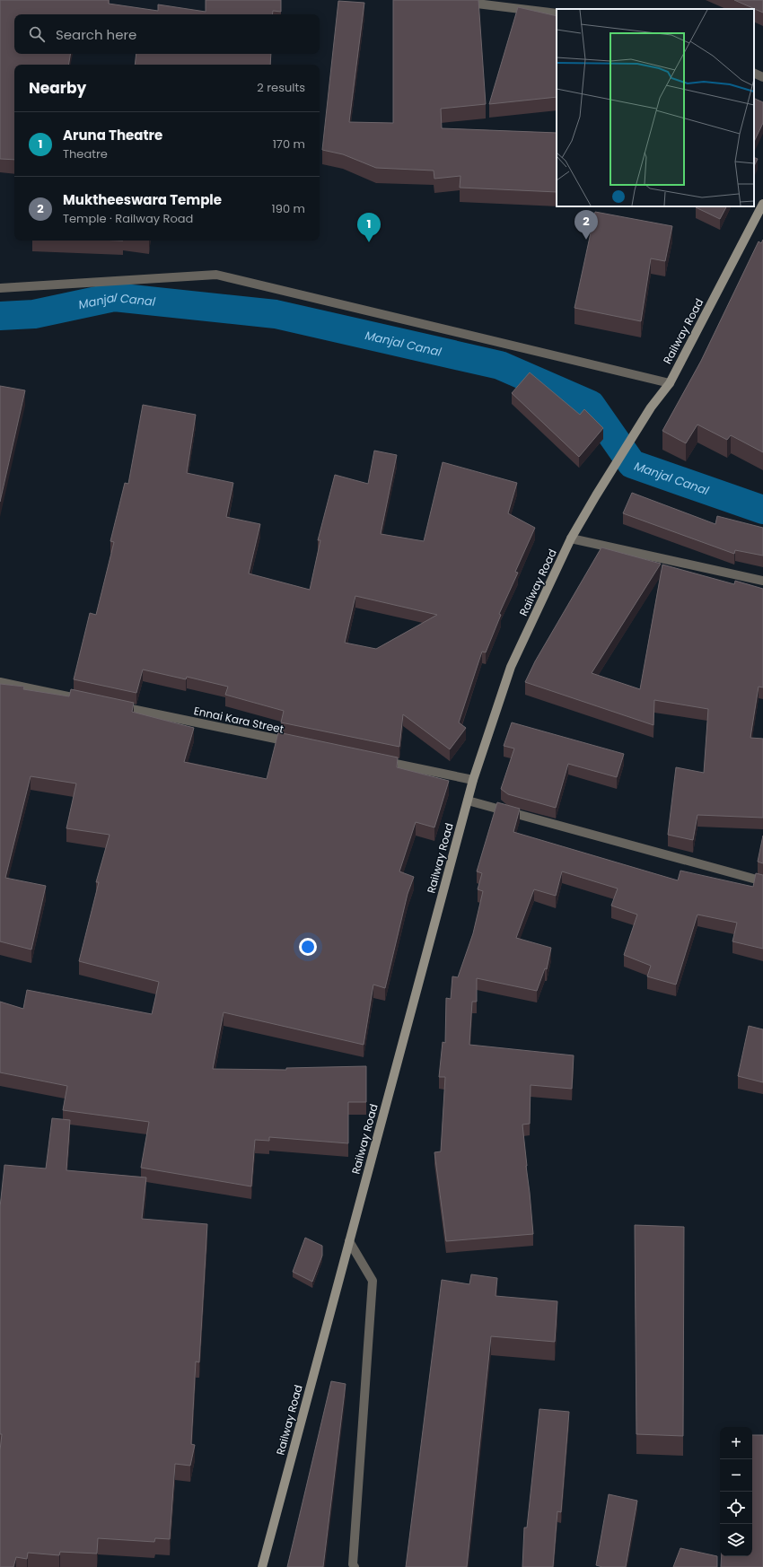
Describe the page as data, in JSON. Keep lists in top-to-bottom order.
{
  "streets": {
    "main road": ["Railway Road"],
    "street": ["Ennai Kara Street"]
  },
  "water": ["Manjal Canal"],
  "page": {
    "search": "Search here",
    "heading": ["Nearby", "2 results"],
    "list": [
      {
        "mark": "1",
        "name": "Aruna Theatre",
        "note": "Theatre",
        "value": "170 m"
      },
      {
        "mark": "2",
        "name": "Muktheeswara Temple",
        "note": "Temple · Railway Road",
        "value": "190 m"
      }
    ],
    "pins": ["2", "1"],
    "map_buttons": ["+", "−"]
  }
}
